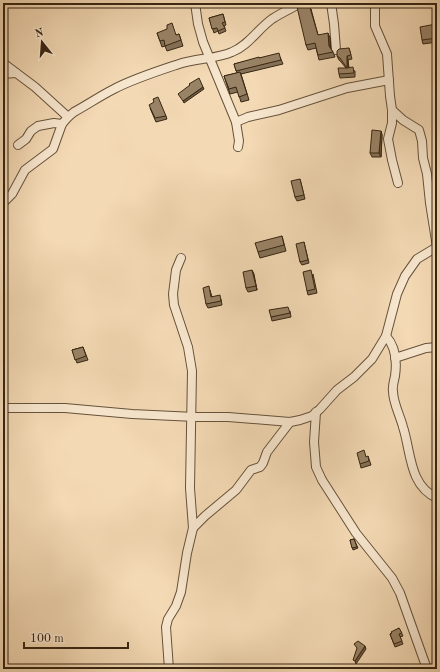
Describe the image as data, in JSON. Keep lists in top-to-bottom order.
{
  "scale_bar": "100 m",
  "north": "top"
}
